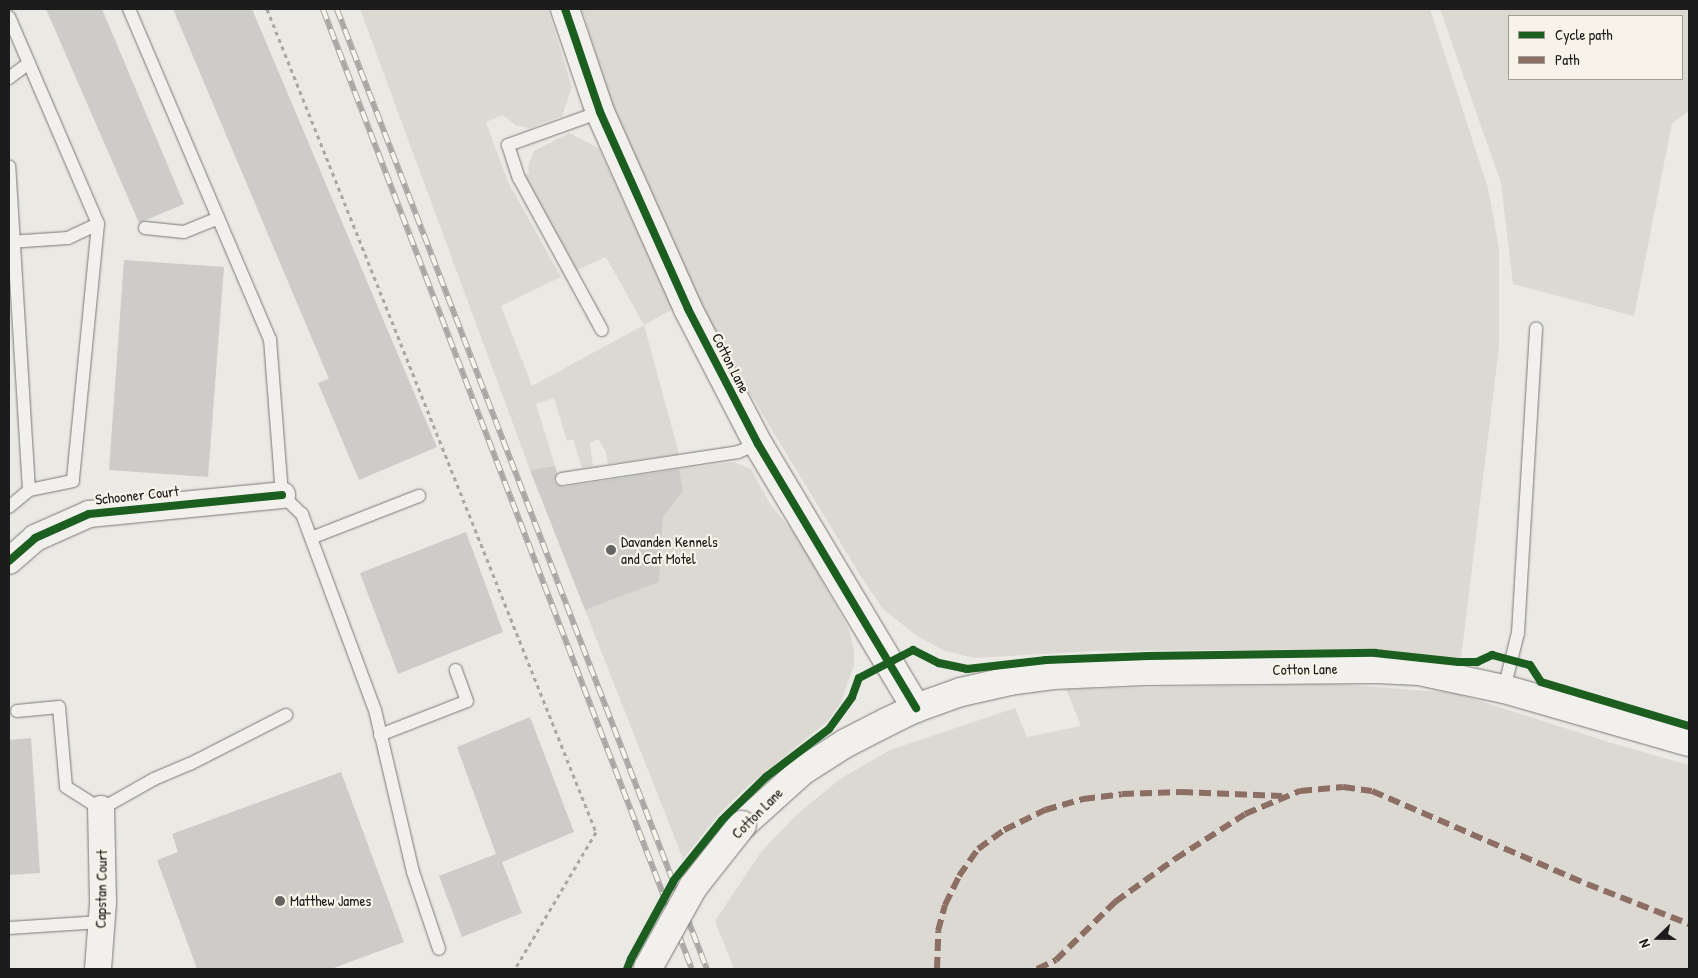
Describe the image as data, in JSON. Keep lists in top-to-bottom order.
{
  "streets": {
    "main road": ["Cotton Lane"],
    "street": ["Schooner Court", "Capstan Court"]
  },
  "places": ["Davanden Kennels and Cat Motel", "Matthew James"],
  "legend": ["Cycle path", "Path"],
  "north": "left"
}
